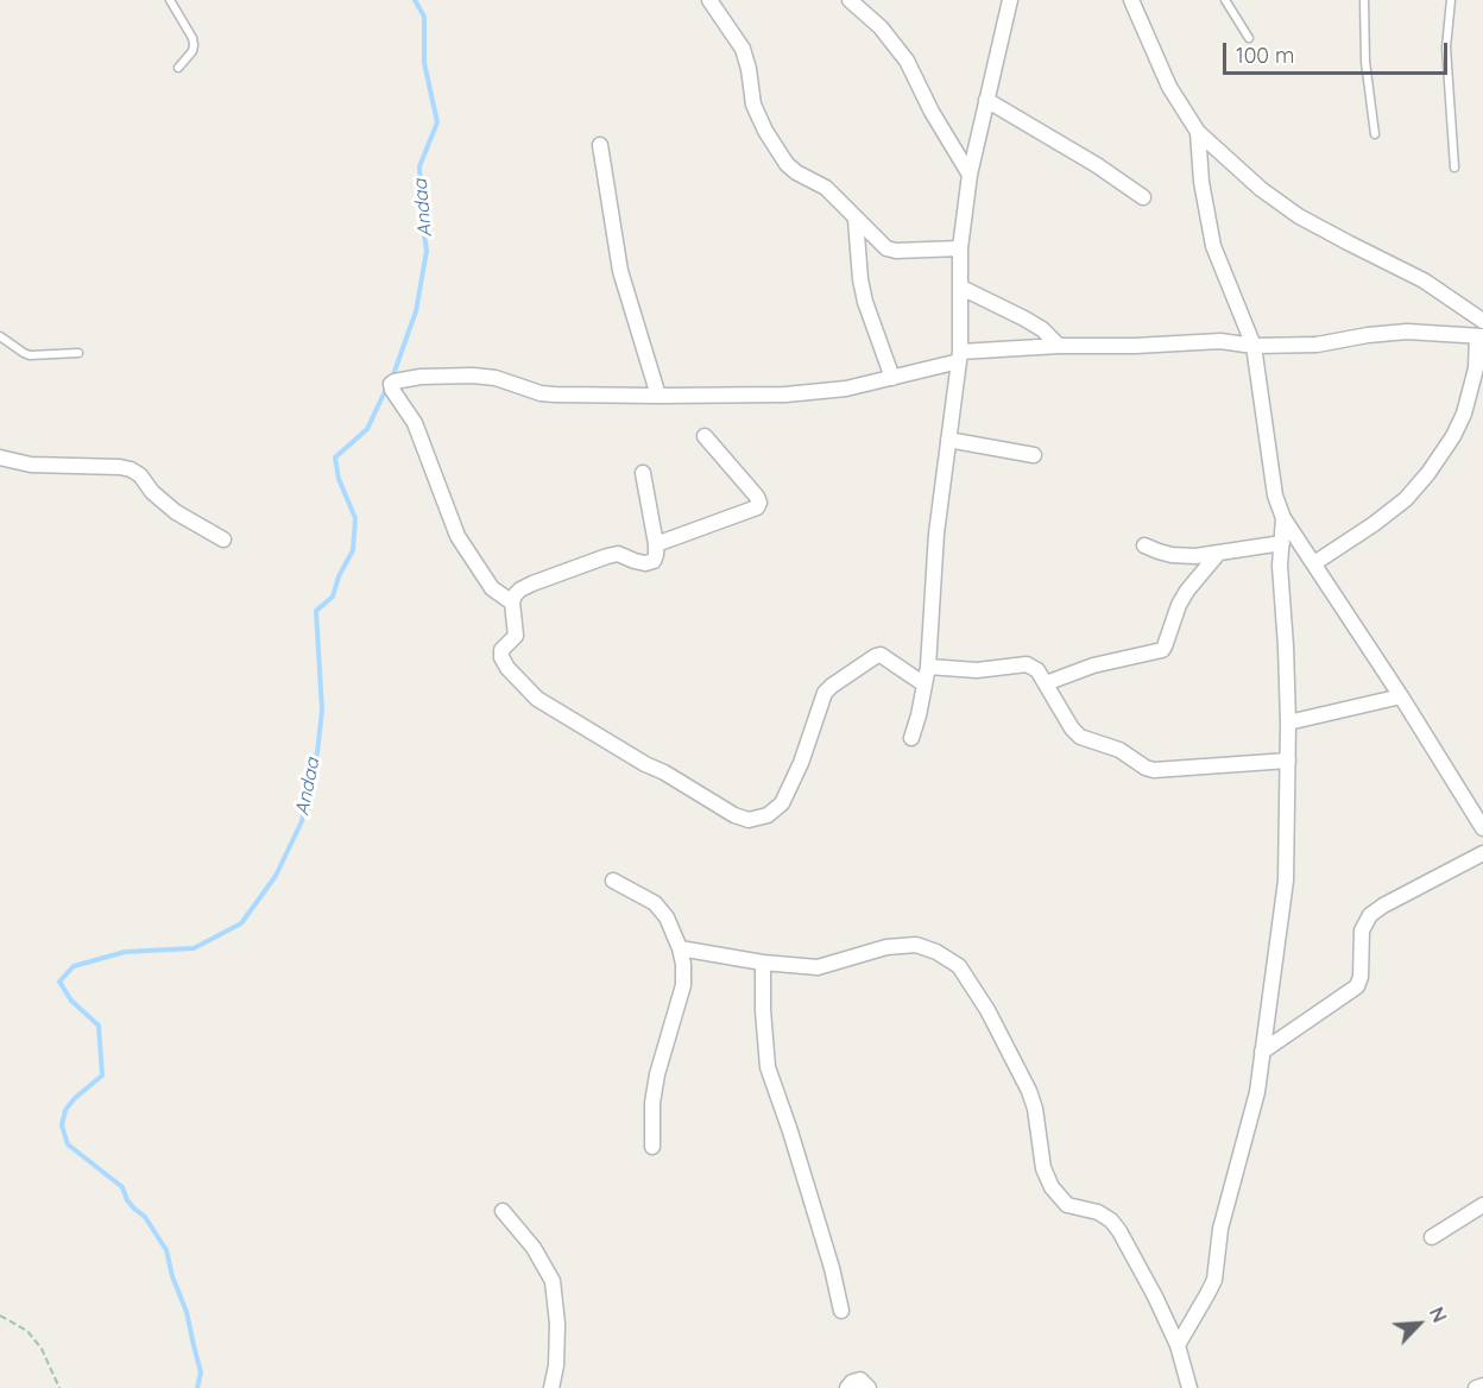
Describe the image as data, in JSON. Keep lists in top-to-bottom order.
{
  "water": ["Andaa"],
  "scale_bar": "100 m",
  "north": "top right"
}
